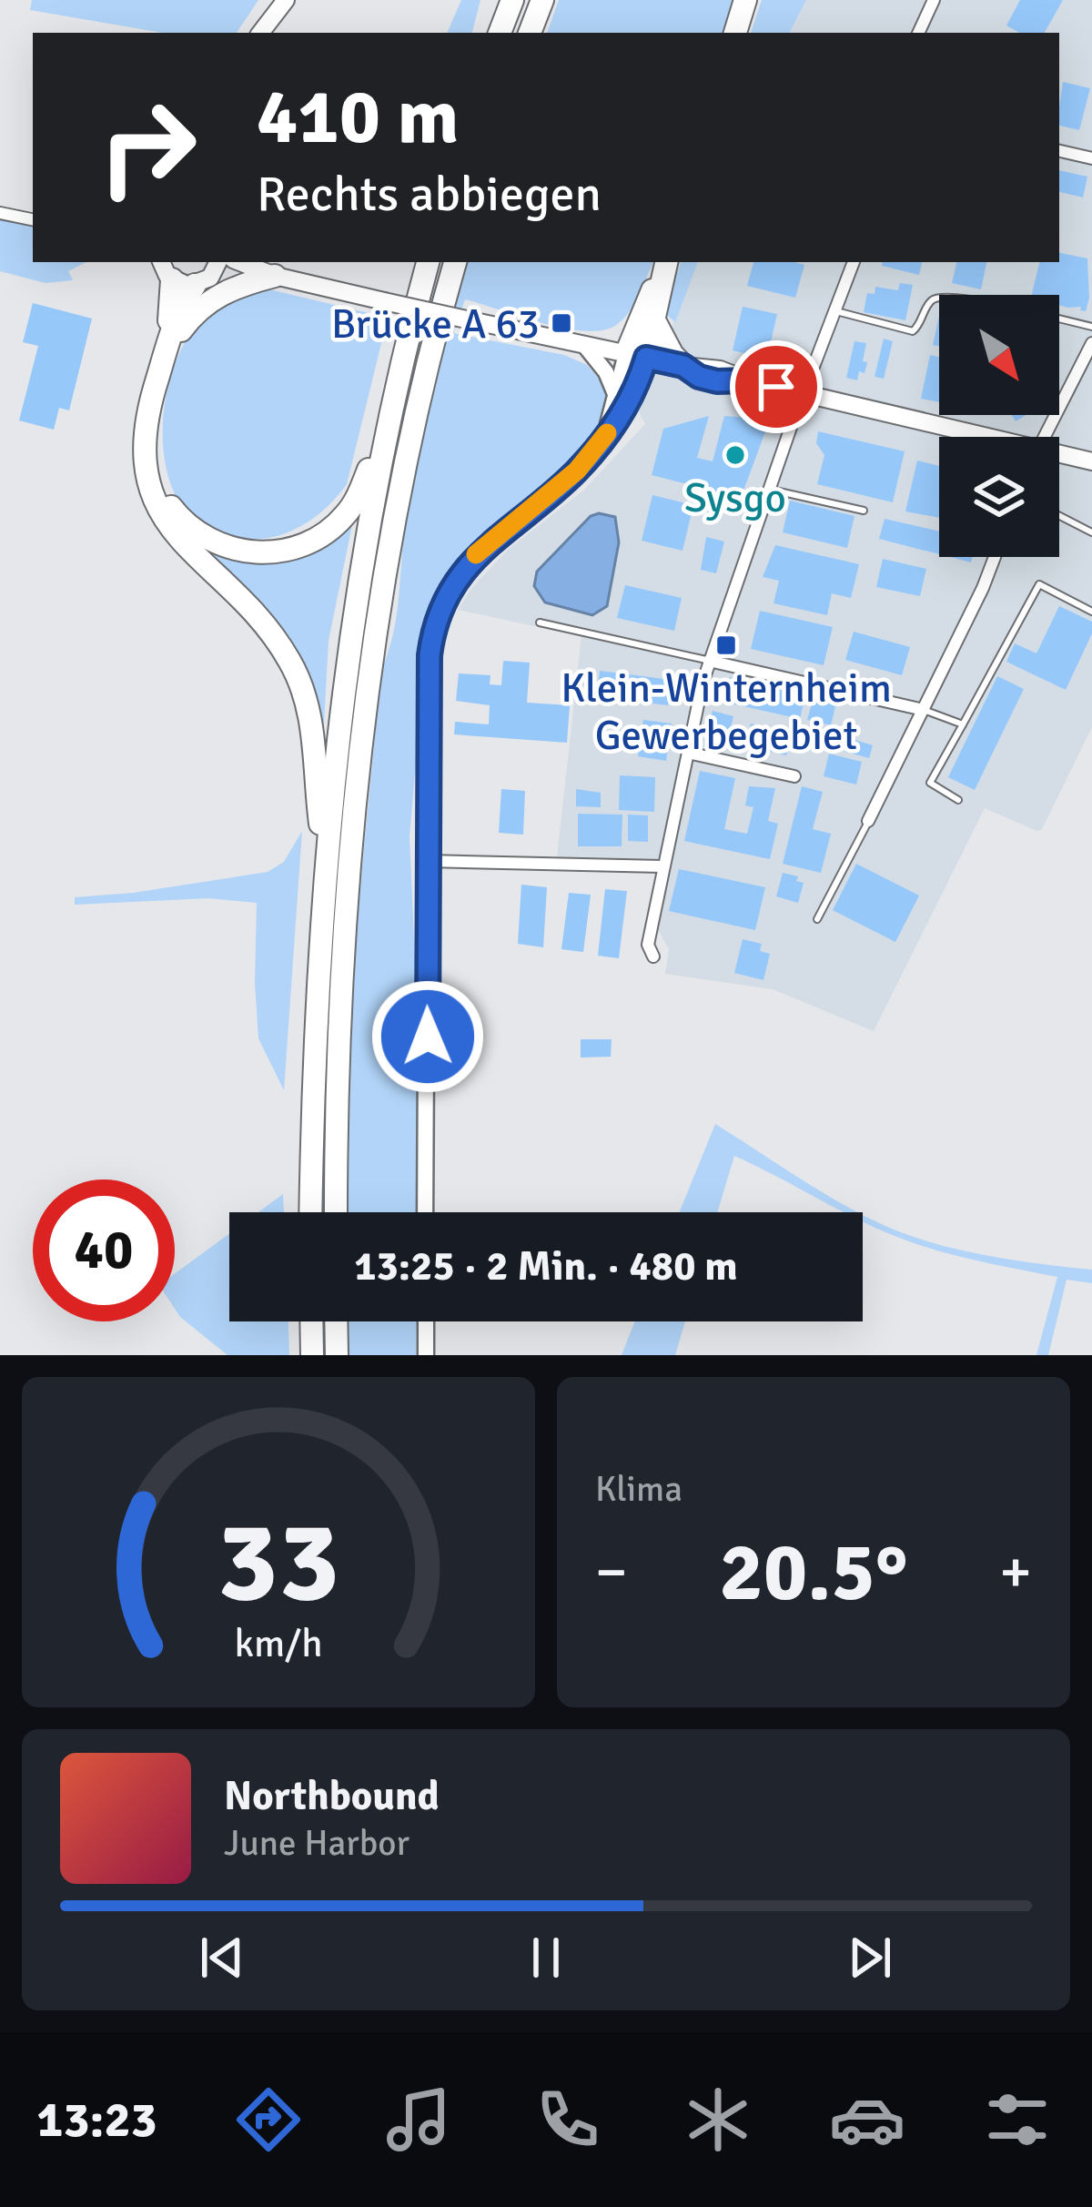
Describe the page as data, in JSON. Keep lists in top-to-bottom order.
{
  "places": {
    "transit": ["Brücke A 63", "Klein-Winternheim Gewerbegebiet"],
    "other": ["Sysgo"]
  },
  "north": "bottom right",
  "page": {
    "turn": ["410 m", "Rechts abbiegen"],
    "limit": "40",
    "trip": "13:25 · 2 Min. · 480 m",
    "tile": "Klima",
    "heat": ["−", "20.5°", "+"],
    "song": ["Northbound", "June Harbor"],
    "tabs": "13:23",
    "gauge": ["33", "km/h"]
  }
}
